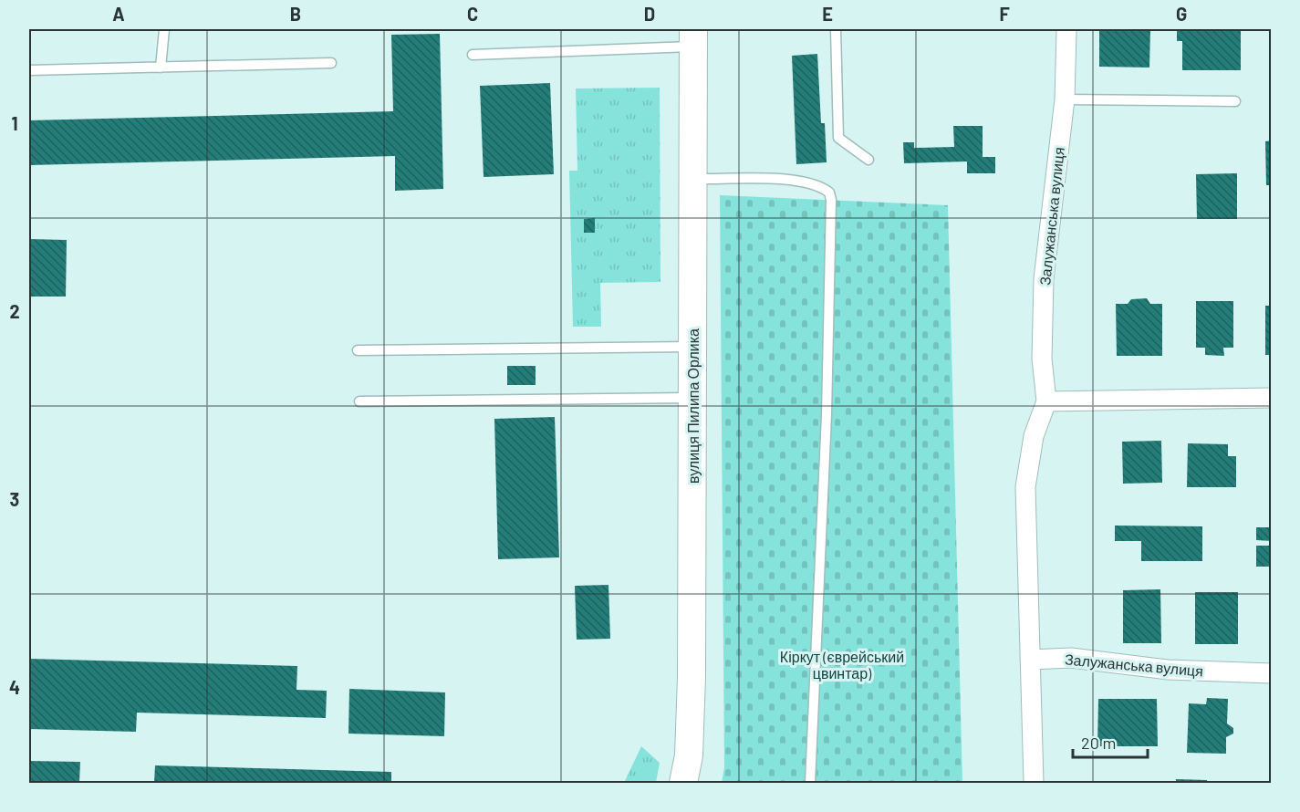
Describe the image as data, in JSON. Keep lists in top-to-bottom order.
{
  "streets": {
    "main road": ["вулиця Пилипа Орлика"],
    "street": ["Залужанська вулиця"]
  },
  "parks": ["Кіркут (єврейський цвинтар)"],
  "scale_bar": "20 m",
  "grid": {
    "columns": [
      "A",
      "B",
      "C",
      "D",
      "E",
      "F",
      "G"
    ],
    "rows": [
      "1",
      "2",
      "3",
      "4"
    ]
  }
}
